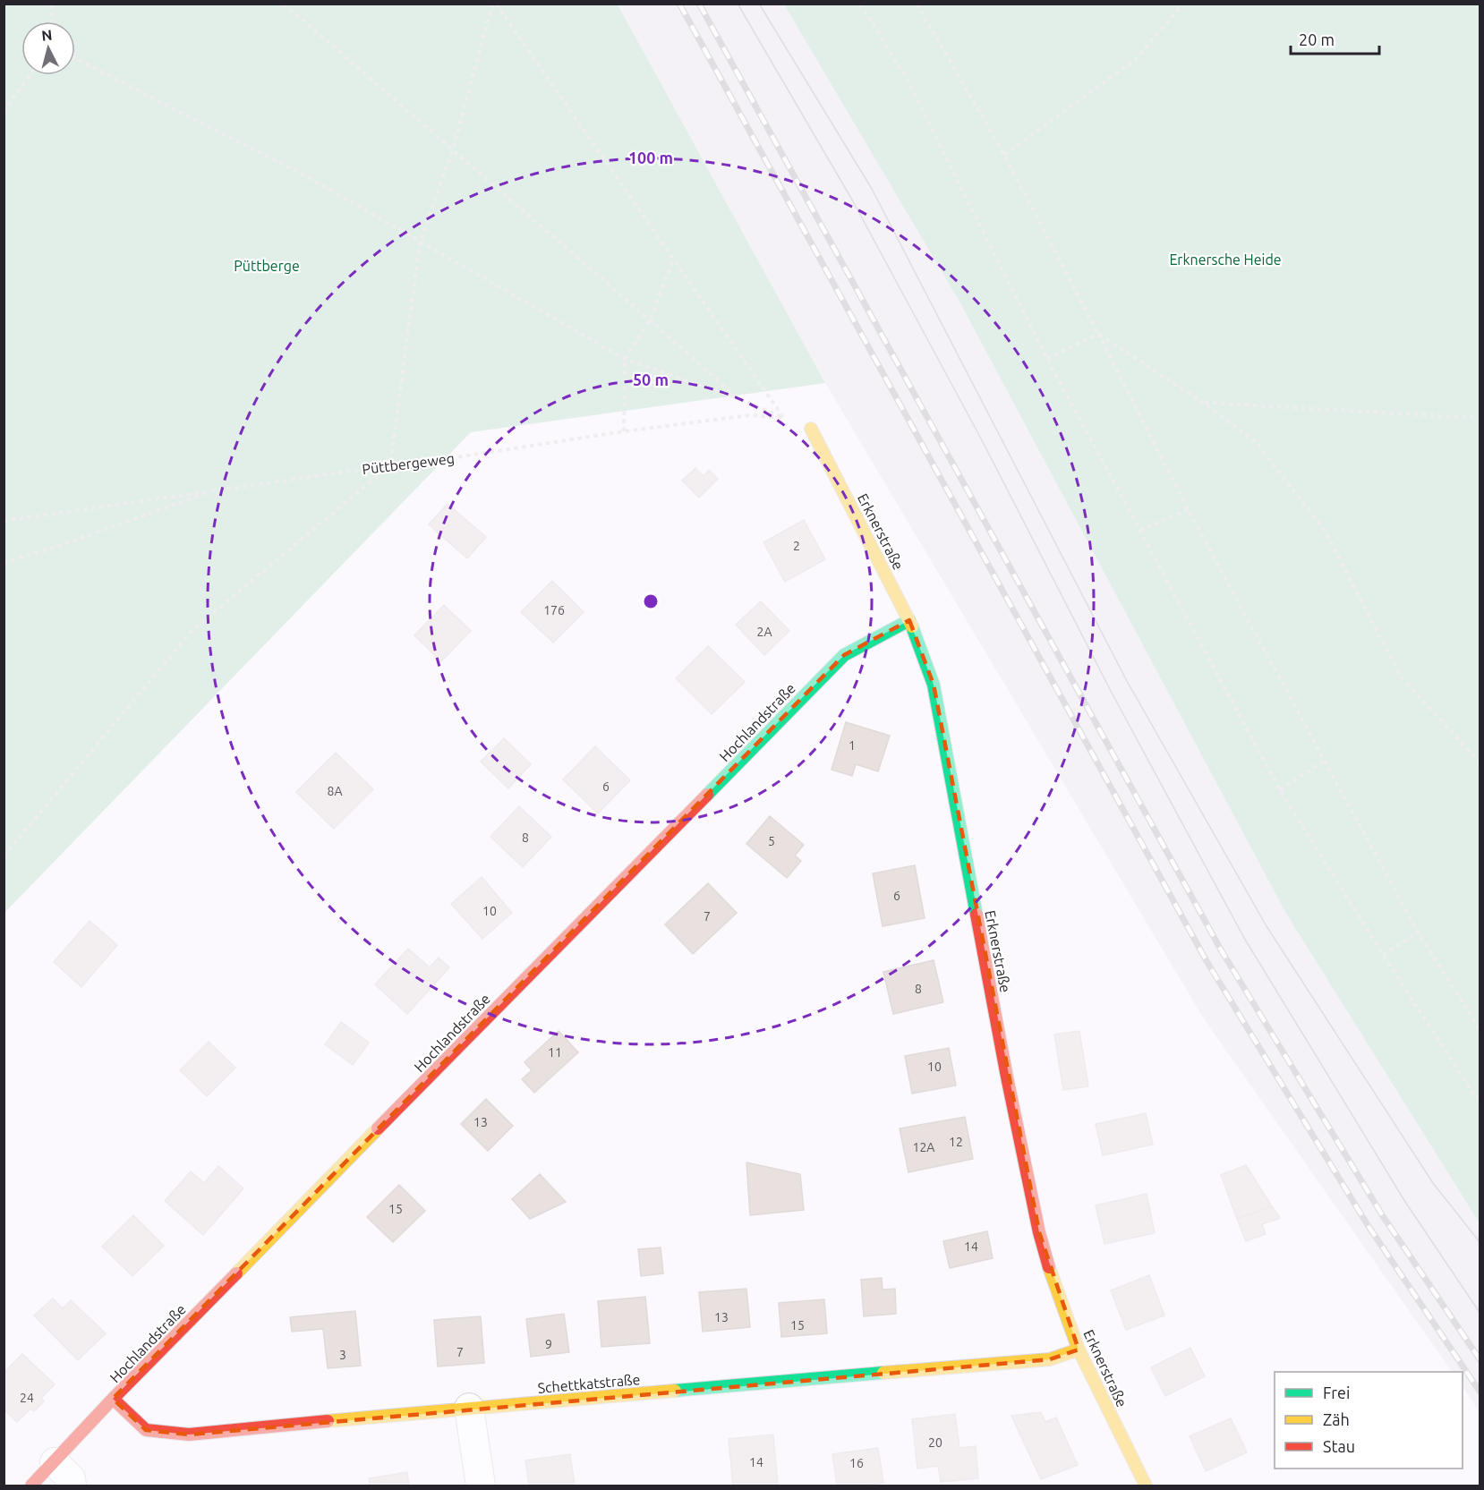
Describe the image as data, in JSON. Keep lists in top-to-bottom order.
{
  "streets": {
    "street": ["Erknerstraße", "Hochlandstraße", "Schettkatstraße"],
    "path": ["Püttbergeweg"]
  },
  "crossings": [
    ["Püttbergeweg", "Erknerstraße"],
    ["Erknerstraße", "Hochlandstraße"],
    ["Erknerstraße", "Schettkatstraße"],
    ["Hochlandstraße", "Schettkatstraße"]
  ],
  "parks": ["Erknersche Heide", "Püttberge"],
  "house_numbers": [
    "2",
    "176",
    "2A",
    "1",
    "6",
    "8A",
    "8",
    "5",
    "6",
    "10",
    "7",
    "8",
    "11",
    "10",
    "13",
    "12",
    "12A",
    "15",
    "14",
    "13",
    "15",
    "9",
    "7",
    "3",
    "24",
    "20",
    "14",
    "16"
  ],
  "legend": ["Frei", "Zäh", "Stau"],
  "scale_bar": "20 m",
  "north": "top",
  "rings": ["100 m", "50 m"]
}
